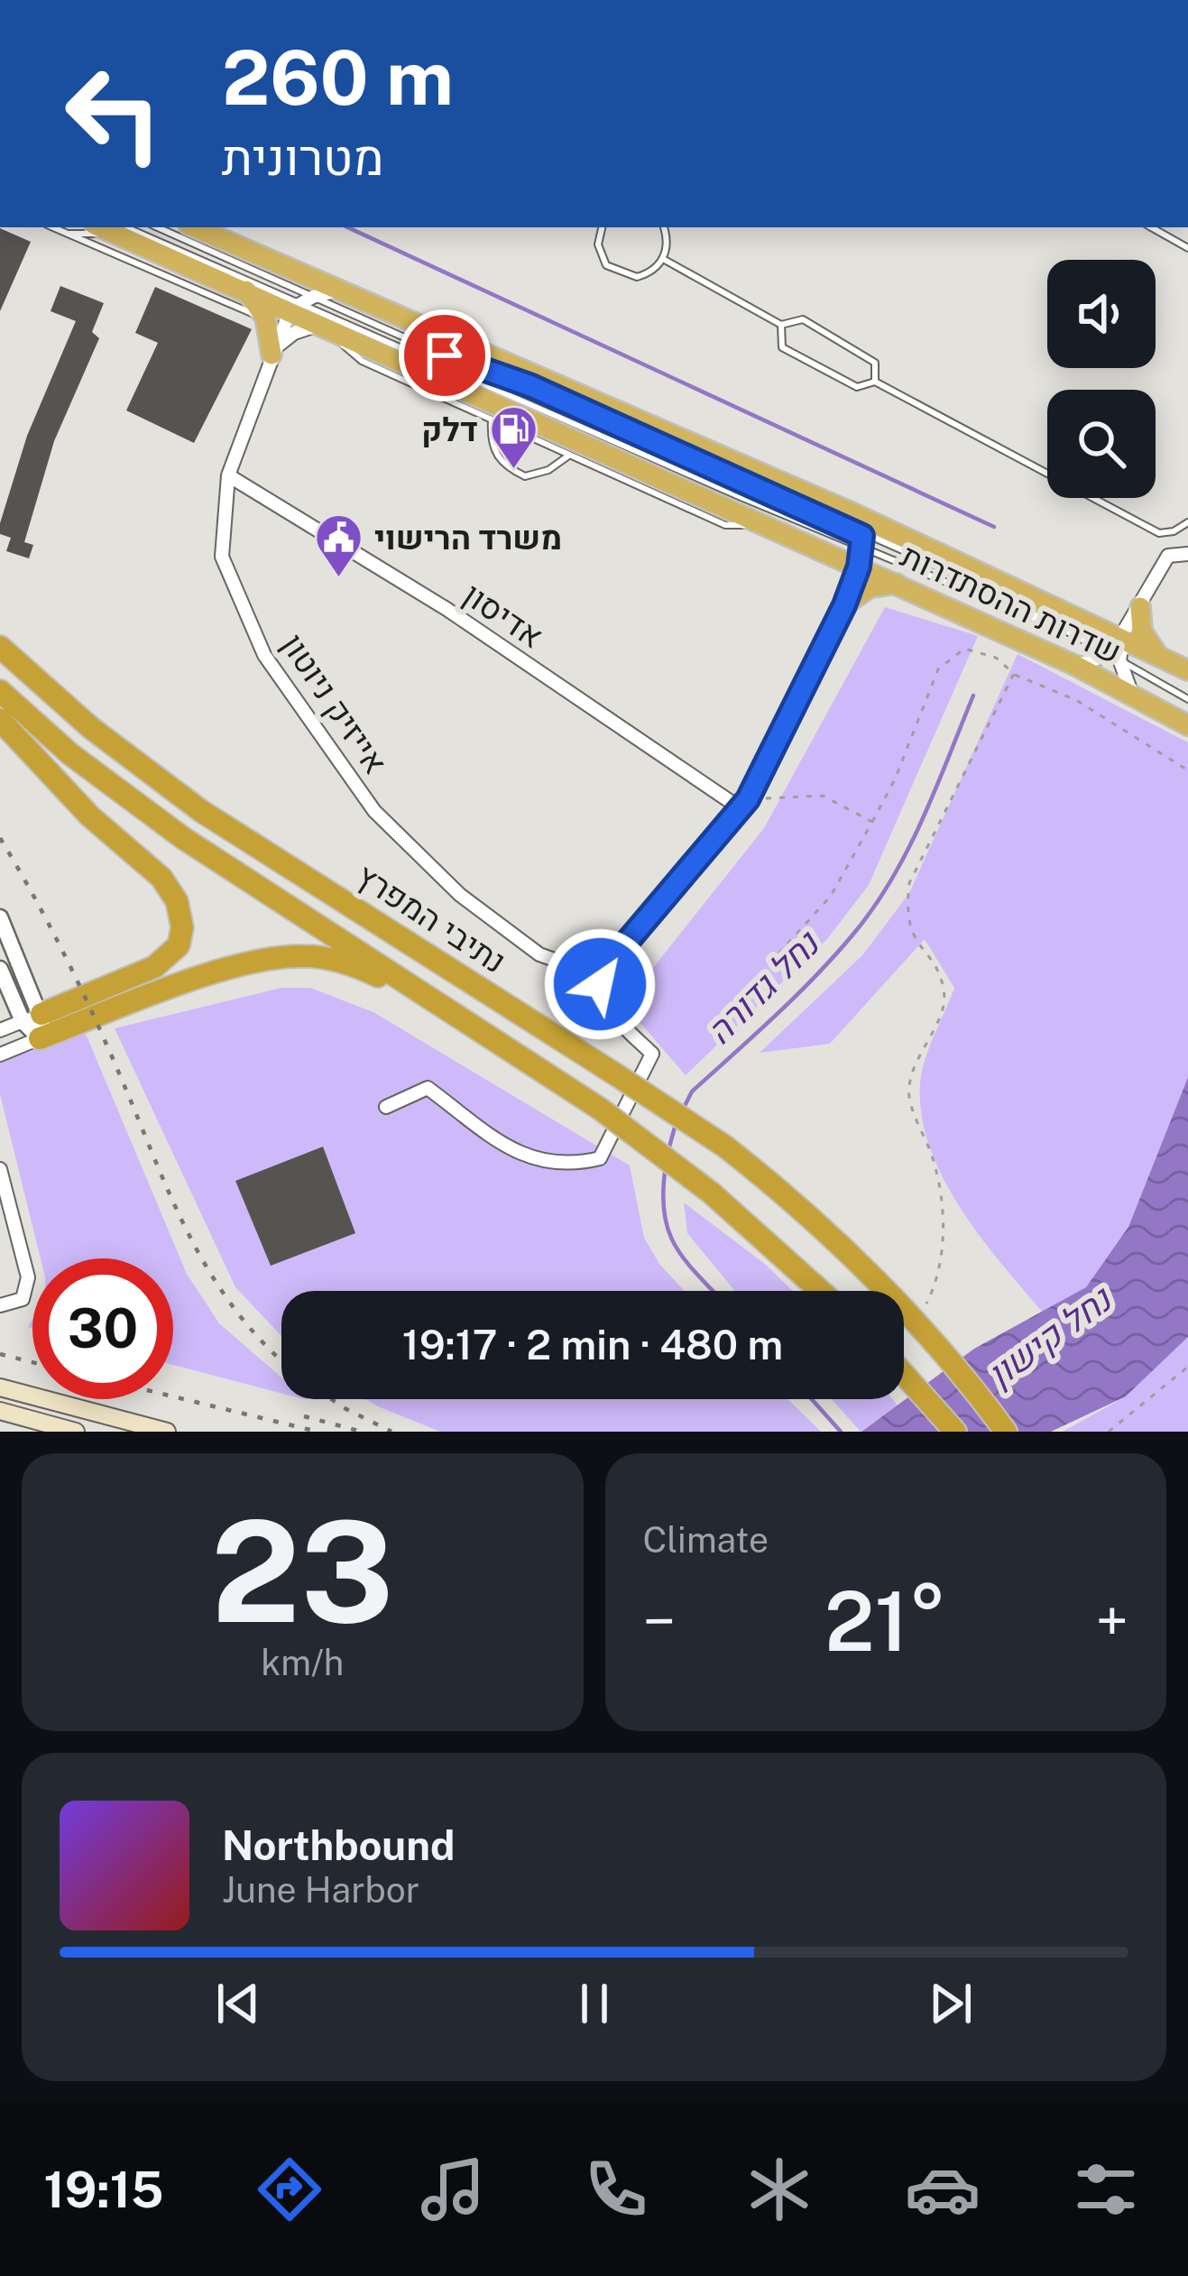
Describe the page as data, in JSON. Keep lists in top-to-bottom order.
{
  "streets": {
    "highway": ["שדרות ההסתדרות", "נתיבי המפרץ"],
    "street": ["אדיסון", "אייזיק ניוטון"]
  },
  "crossings": [
    ["שדרות ההסתדרות", "אייזיק ניוטון"],
    ["אדיסון", "אייזיק ניוטון"]
  ],
  "water": ["נחל גדורה", "נחל קישון"],
  "places": {
    "fuel station": ["דלק"],
    "public building": ["משרד הרישוי"]
  },
  "page": {
    "turn": ["260 m", "מטרונית"],
    "limit": "30",
    "trip": "19:17 · 2 min · 480 m",
    "tile": [
      ["23", "km/h"],
      "Climate"
    ],
    "heat": ["−", "21°", "+"],
    "song": ["Northbound", "June Harbor"],
    "tabs": "19:15"
  }
}
